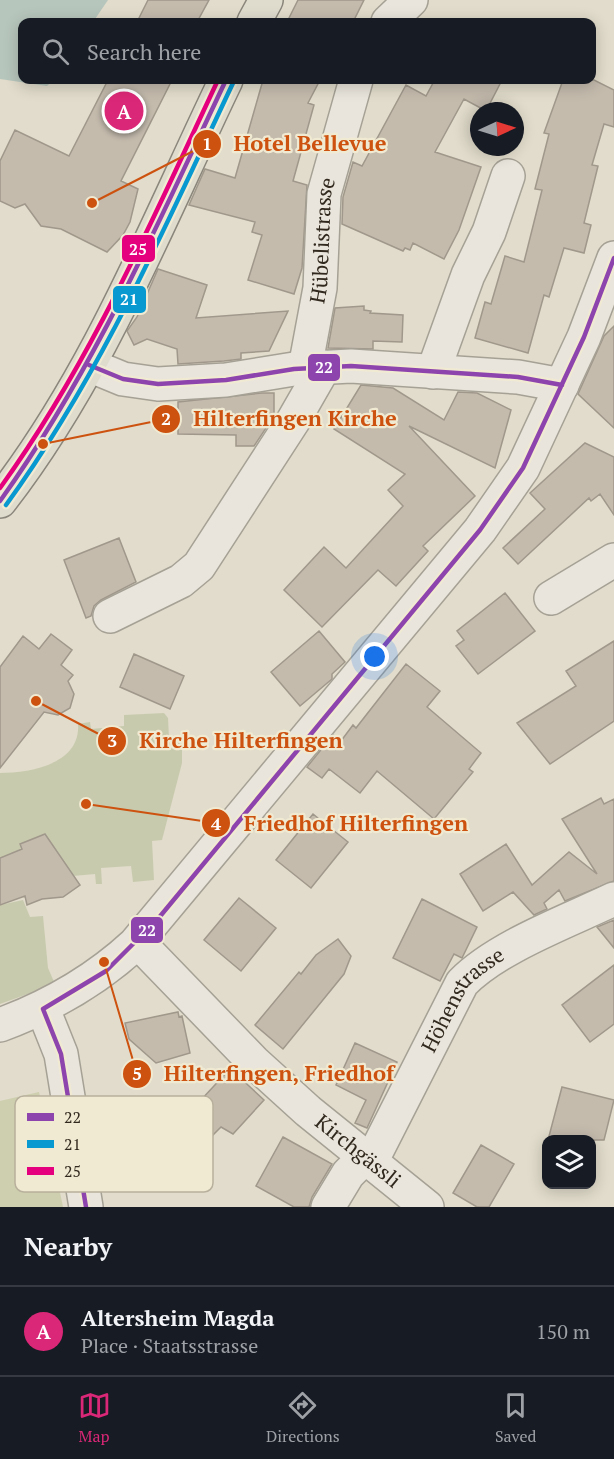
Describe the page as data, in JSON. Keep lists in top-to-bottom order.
{
  "streets": {
    "street": ["Hübelistrasse", "Höhenstrasse", "Kirchgässli"]
  },
  "crossings": [
    ["Höhenstrasse", "Kirchgässli"]
  ],
  "places": [
    "Hotel Bellevue",
    "Hilterfingen Kirche",
    "Kirche Hilterfingen",
    "Friedhof Hilterfingen",
    "Hilterfingen, Friedhof"
  ],
  "lines": ["transit line 22", "transit line 21", "transit line 25"],
  "legend": ["22", "21", "25"],
  "north": "right",
  "page": {
    "search": "Search here",
    "pins": "A",
    "heading": "Nearby",
    "list": [
      {
        "mark": "A",
        "name": "Altersheim Magda",
        "note": "Place · Staatsstrasse",
        "value": "150 m"
      }
    ],
    "nav": ["Map", "Directions", "Saved"]
  }
}
